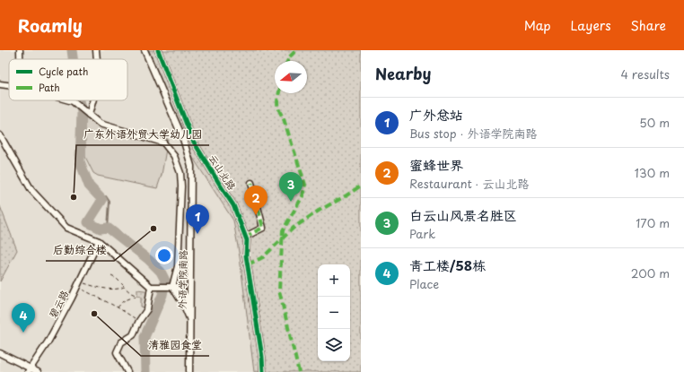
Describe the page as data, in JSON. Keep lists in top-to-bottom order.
{
  "streets": {
    "street": ["云山北路", "外语学院南路", "碧云路"]
  },
  "places": ["广东外语外贸大学幼儿园", "后勤综合楼", "清雅园食堂"],
  "legend": ["Cycle path", "Path"],
  "north": "left",
  "page": {
    "header": "Roamly",
    "nav": ["Map", "Layers", "Share"],
    "heading": ["Nearby", "4 results"],
    "list": [
      {
        "mark": "1",
        "name": "广外总站",
        "note": "Bus stop · 外语学院南路",
        "value": "50 m"
      },
      {
        "mark": "2",
        "name": "蜜蜂世界",
        "note": "Restaurant · 云山北路",
        "value": "130 m"
      },
      {
        "mark": "3",
        "name": "白云山风景名胜区",
        "note": "Park",
        "value": "170 m"
      },
      {
        "mark": "4",
        "name": "青工楼/58栋",
        "note": "Place",
        "value": "200 m"
      }
    ],
    "pins": [
      "3",
      "2",
      "1",
      "4"
    ],
    "map_buttons": ["+", "−"]
  }
}
